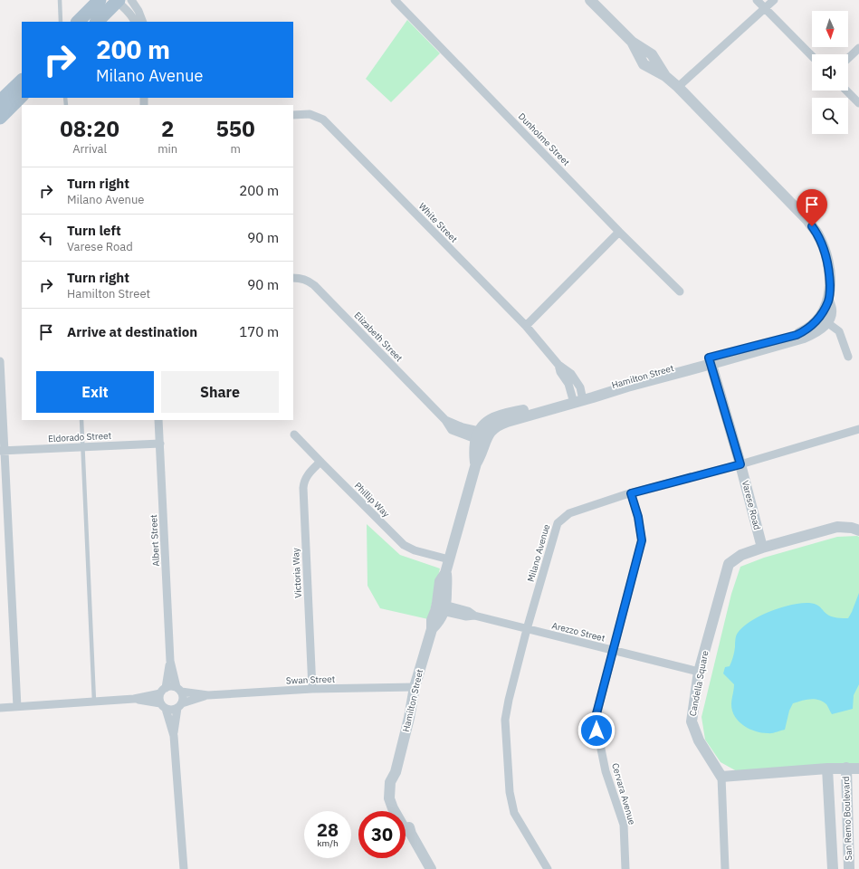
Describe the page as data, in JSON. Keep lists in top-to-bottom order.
{
  "streets": {
    "street": [
      "Dunholme Street",
      "White Street",
      "Elizabeth Street",
      "Hamilton Street",
      "Eldorado Street",
      "Phillip Way",
      "Varese Road",
      "Albert Street",
      "Milano Avenue",
      "Victoria Way",
      "Arezzo Street",
      "Swan Street",
      "Candella Square",
      "Cervara Avenue",
      "San Remo Boulevard"
    ]
  },
  "crossings": [
    ["White Street", "Hamilton Street"],
    ["Elizabeth Street", "Hamilton Street"],
    ["Hamilton Street", "Phillip Way"],
    ["Hamilton Street", "Varese Road"],
    ["Hamilton Street", "Arezzo Street"],
    ["Hamilton Street", "Swan Street"],
    ["Eldorado Street", "Albert Street"],
    ["Phillip Way", "Victoria Way"],
    ["Varese Road", "Milano Avenue"],
    ["Varese Road", "Candella Square"],
    ["Albert Street", "Swan Street"],
    ["Milano Avenue", "Arezzo Street"],
    ["Milano Avenue", "Cervara Avenue"],
    ["Victoria Way", "Swan Street"],
    ["Arezzo Street", "Candella Square"],
    ["Arezzo Street", "Cervara Avenue"]
  ],
  "north": "bottom",
  "page": {
    "turn": ["200 m", "Milano Avenue"],
    "eta": [
      "08:20",
      "Arrival",
      "2",
      "min",
      "550",
      "m"
    ],
    "list": [
      {
        "name": "Turn right",
        "note": "Milano Avenue",
        "value": "200 m"
      },
      {
        "name": "Turn left",
        "note": "Varese Road",
        "value": "90 m"
      },
      {
        "name": "Turn right",
        "note": "Hamilton Street",
        "value": "90 m"
      },
      {
        "name": "Arrive at destination",
        "value": "170 m"
      }
    ],
    "buttons": ["Exit", "Share"],
    "speed": "28 km/h",
    "limit": "30"
  }
}
